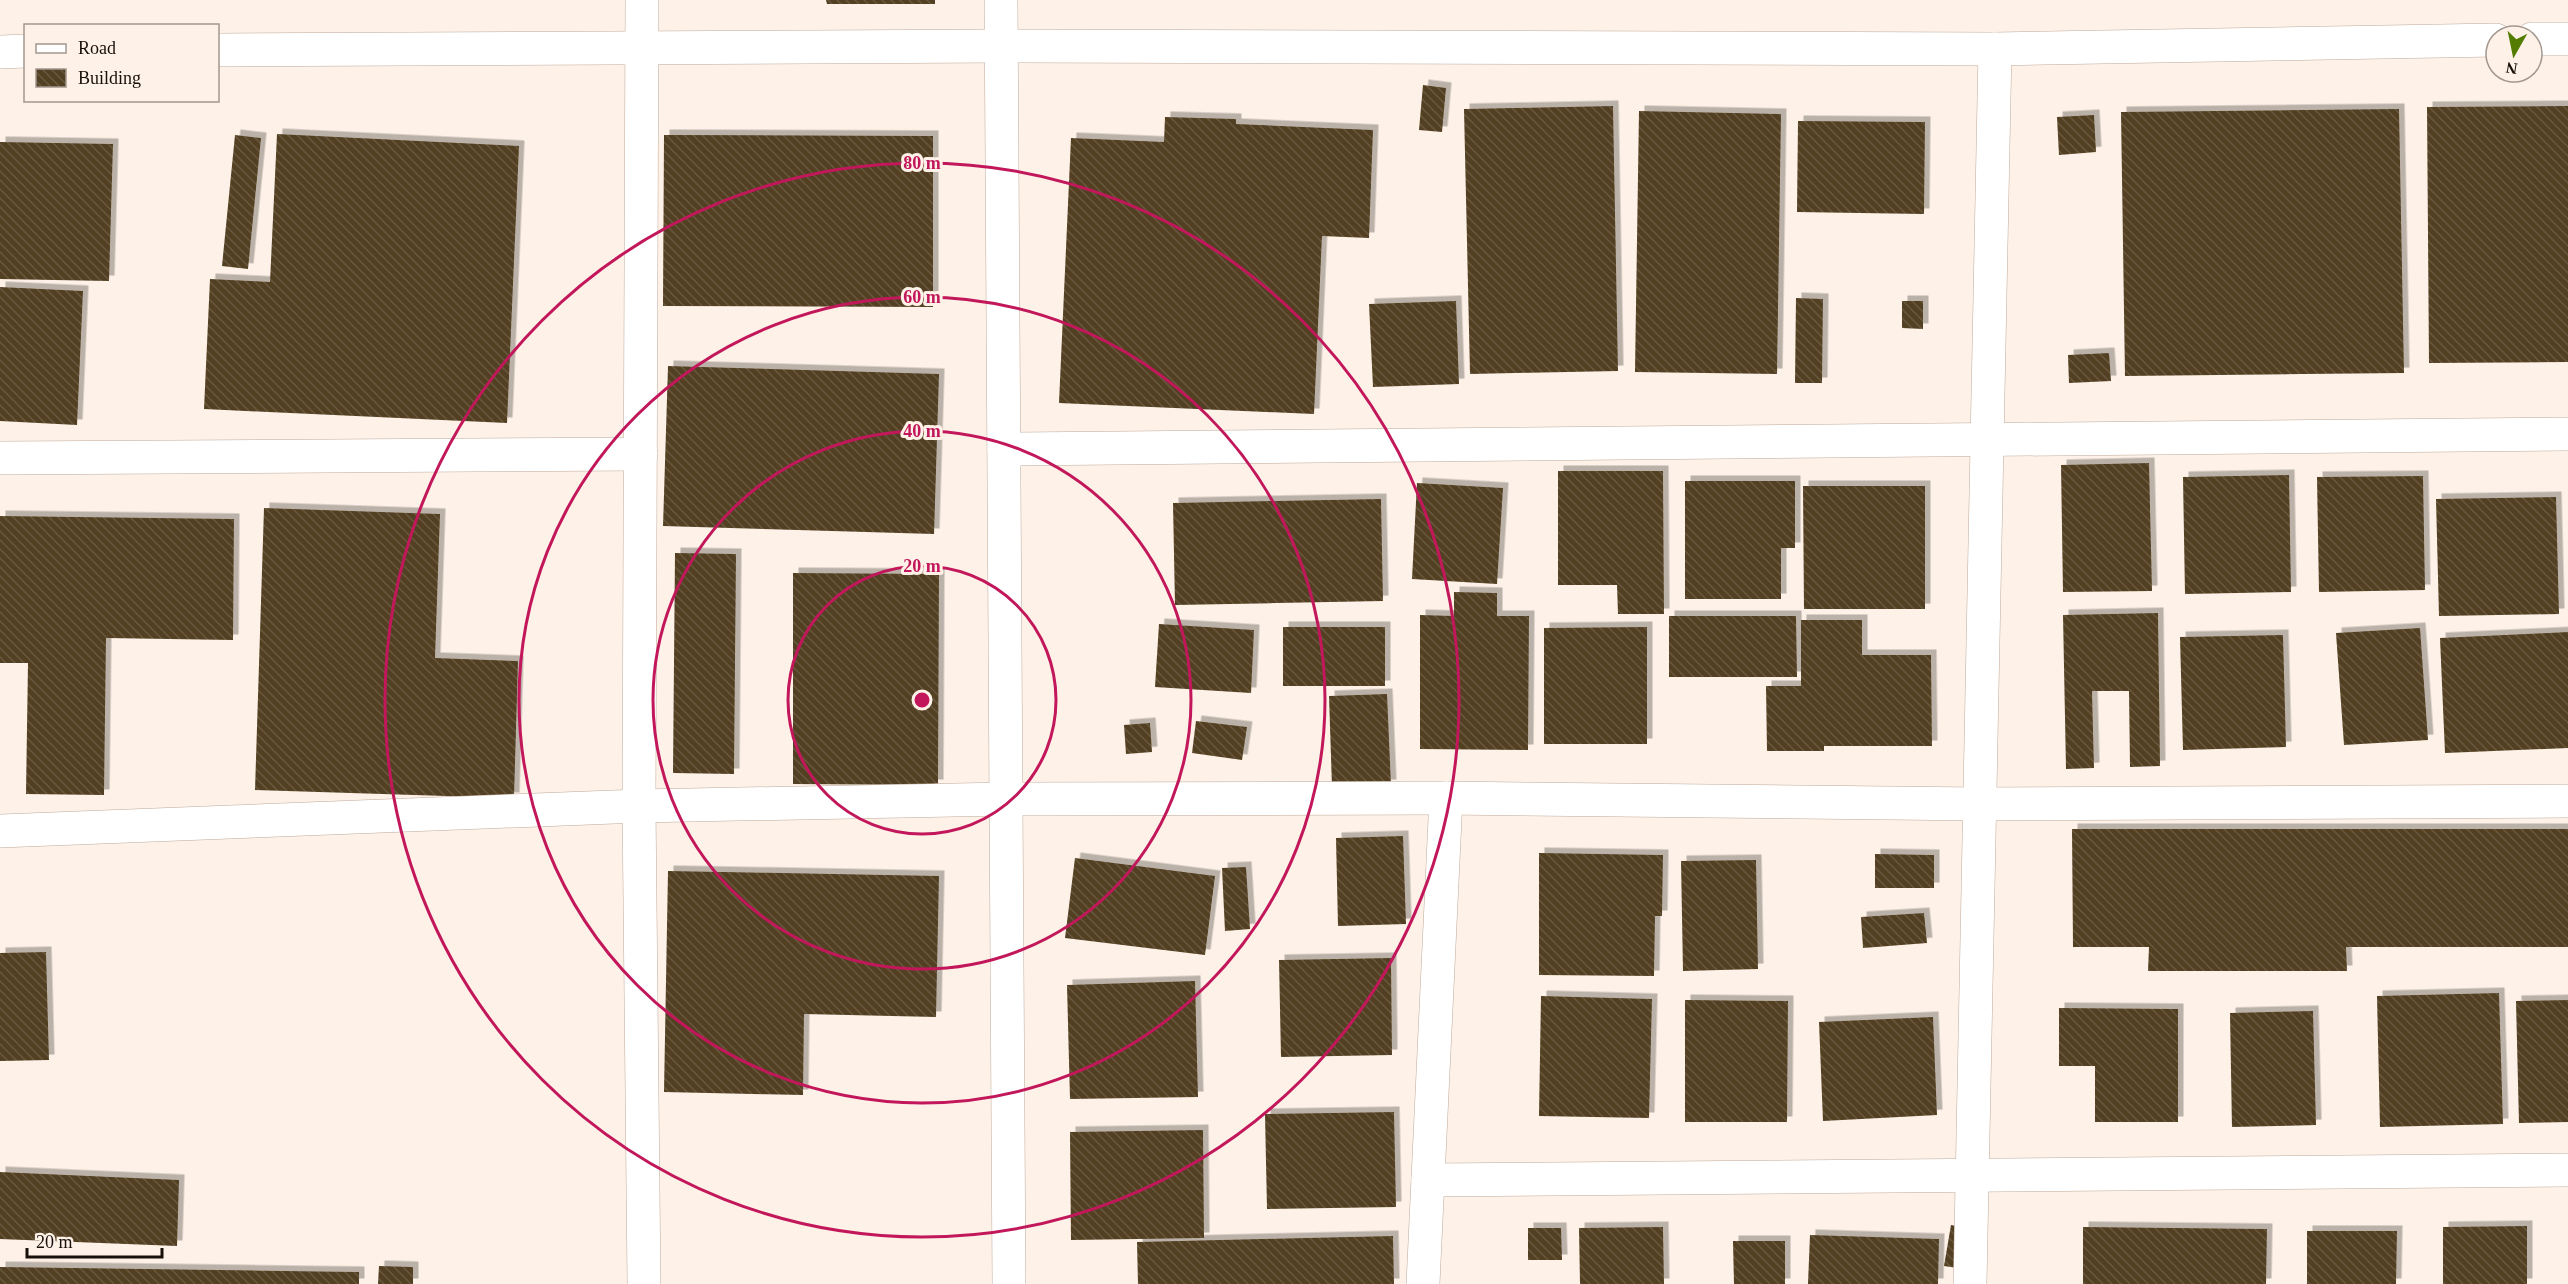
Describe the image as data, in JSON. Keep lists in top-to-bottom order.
{
  "legend": ["Road", "Building"],
  "scale_bar": "20 m",
  "north": "bottom",
  "rings": [
    "80 m",
    "60 m",
    "40 m",
    "20 m"
  ]
}
